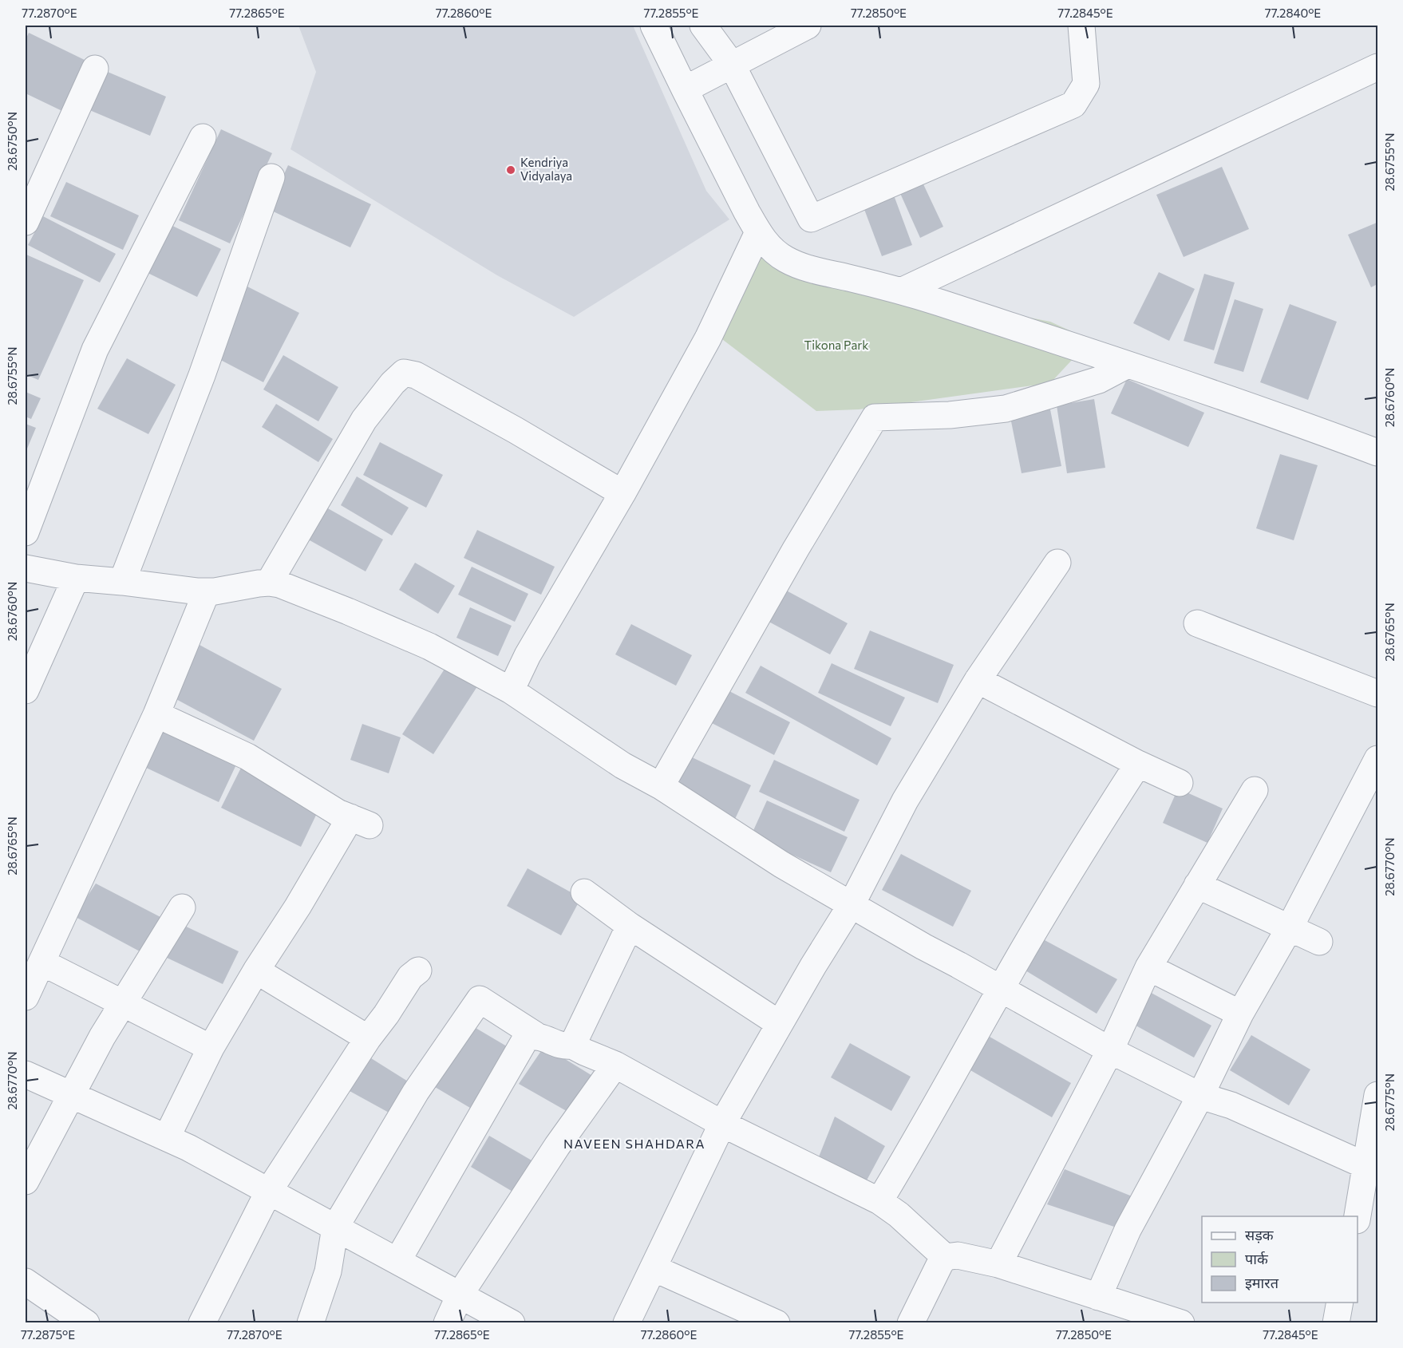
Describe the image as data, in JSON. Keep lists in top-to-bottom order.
{
  "districts": ["NAVEEN SHAHDARA"],
  "parks": ["Tikona Park"],
  "places": ["Kendriya Vidyalaya"],
  "legend": ["सड़क", "पार्क", "इमारत"],
  "coordinates": [
    "77.2870°E",
    "77.2865°E",
    "77.2860°E",
    "77.2855°E",
    "77.2850°E",
    "77.2845°E",
    "77.2840°E",
    "28.6750°N",
    "28.6755°N",
    "28.6760°N",
    "28.6765°N",
    "28.6770°N",
    "28.6775°N",
    "77.2875°E"
  ]
}
